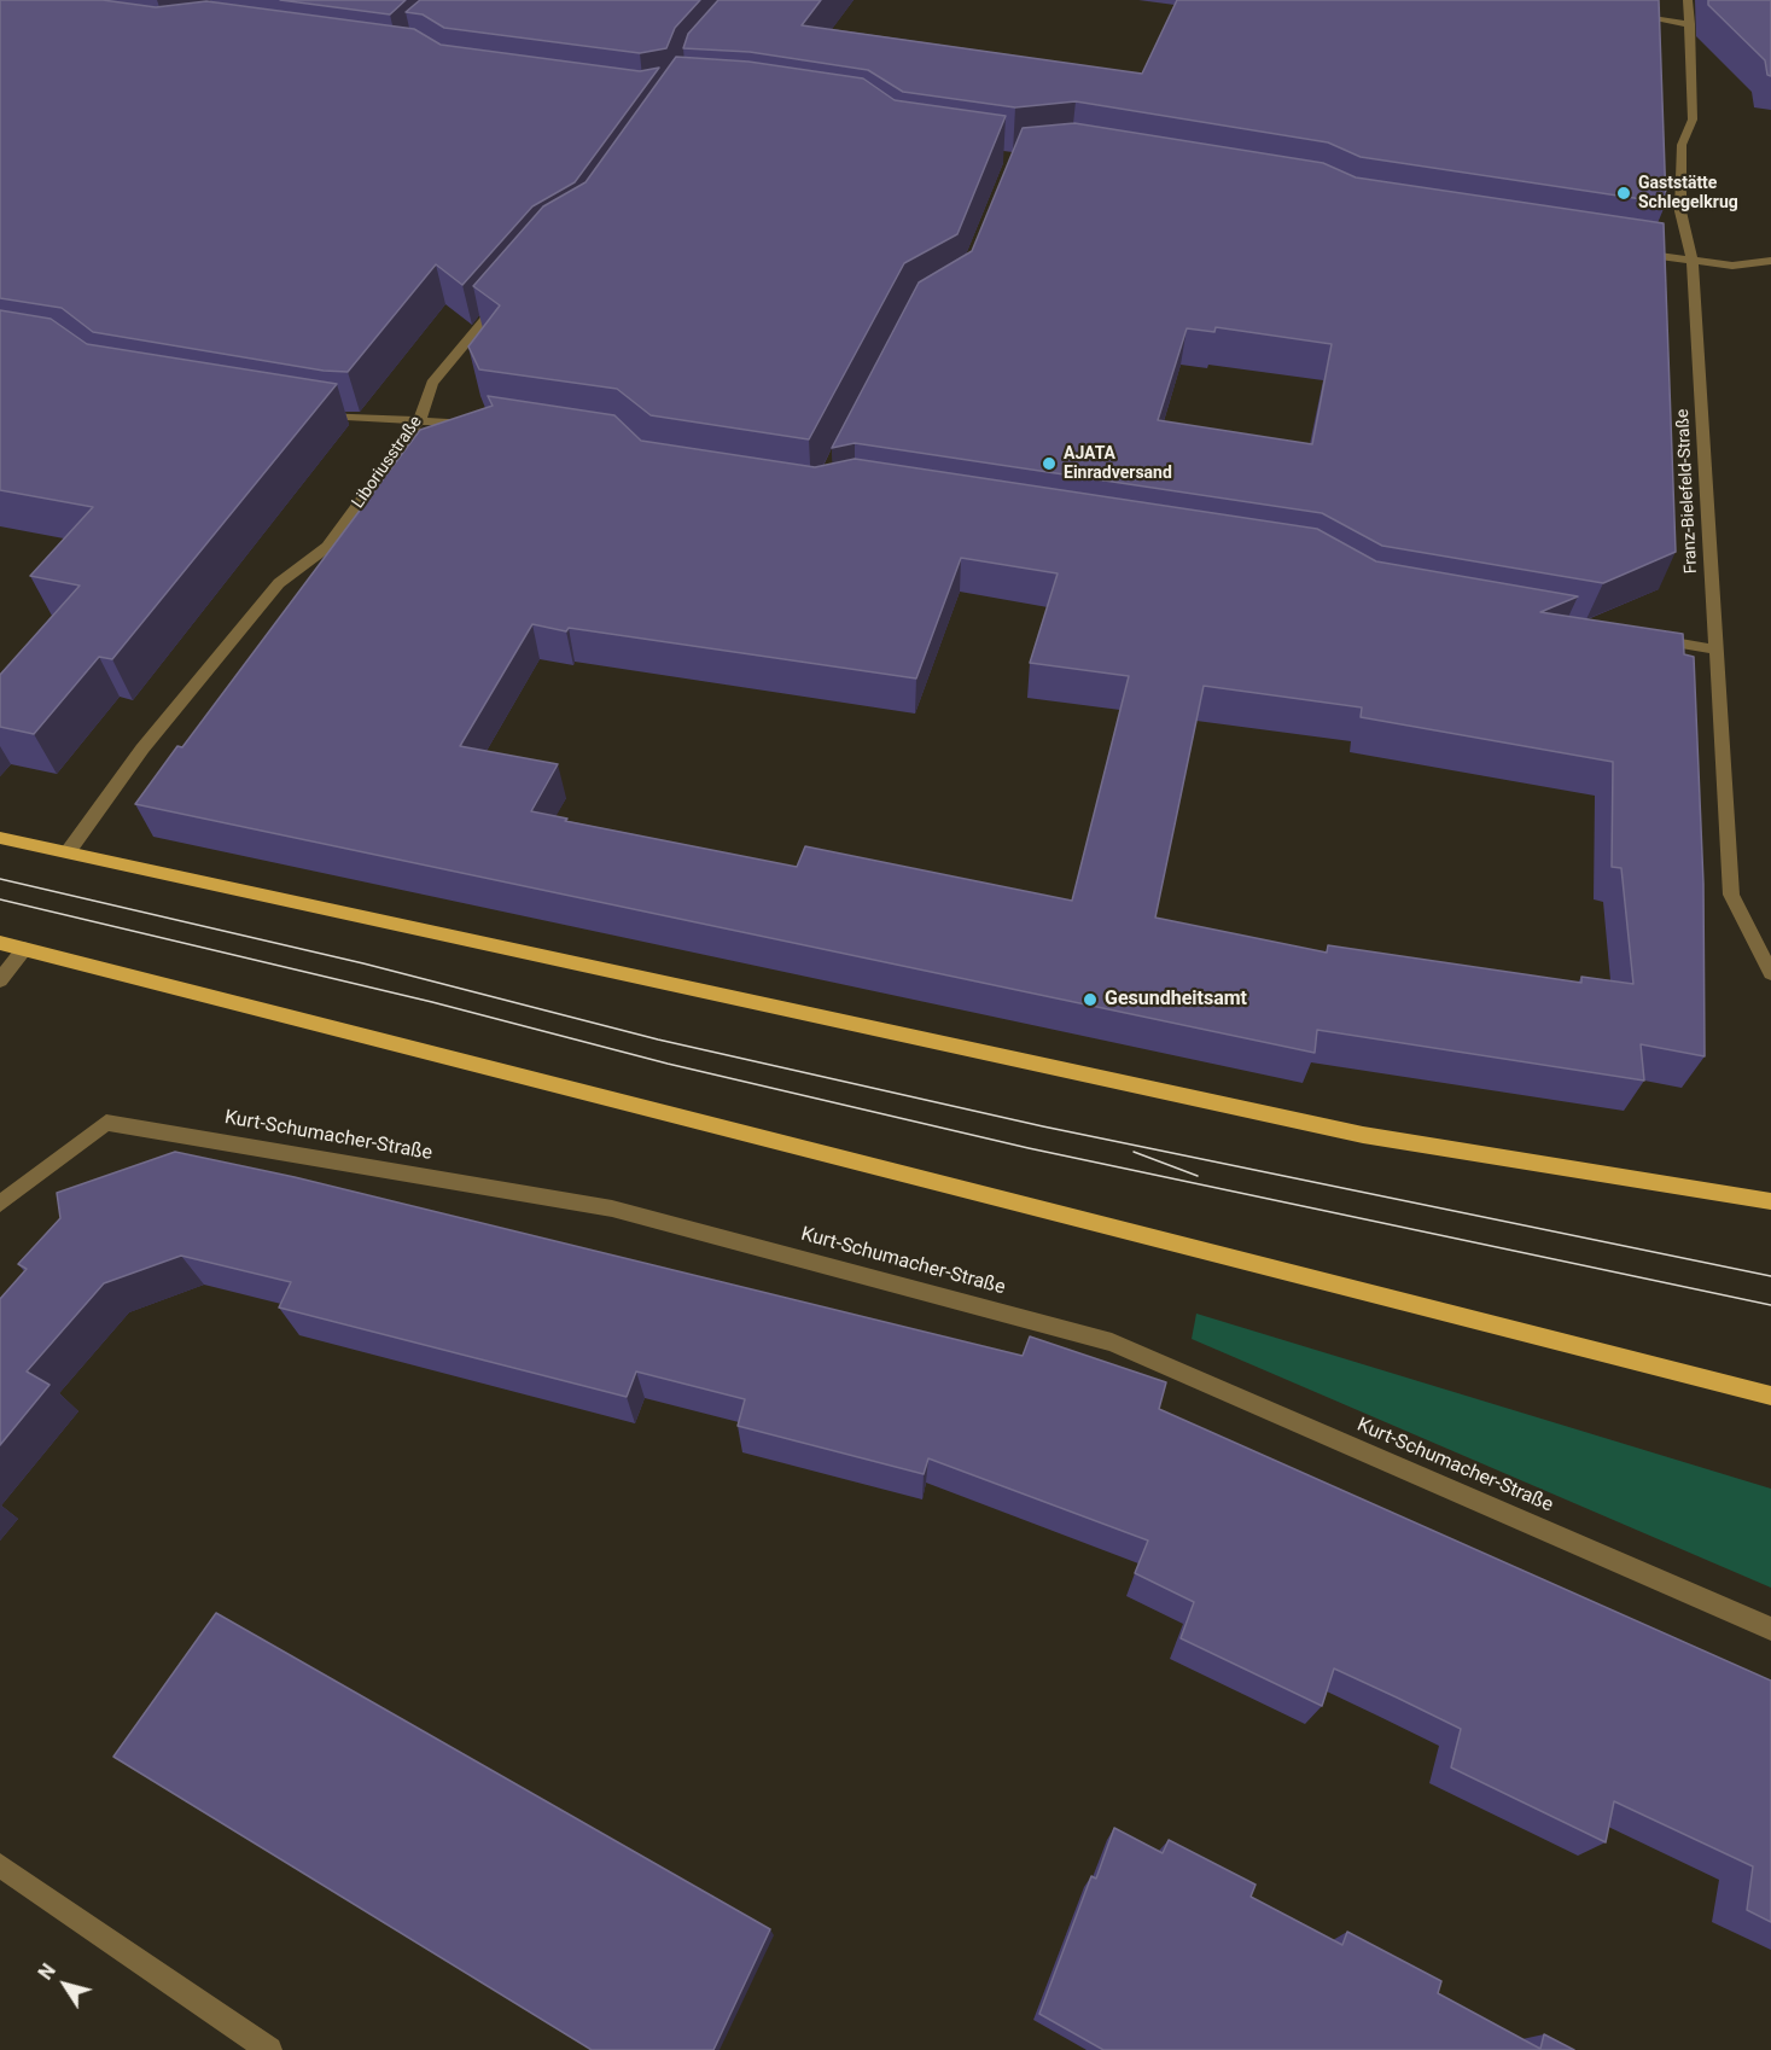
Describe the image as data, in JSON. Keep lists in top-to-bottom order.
{
  "streets": {
    "street": ["Liboriusstraße", "Franz-Bielefeld-Straße", "Kurt-Schumacher-Straße"]
  },
  "places": ["Gaststätte Schlegelkrug", "AJATA Einradversand", "Gesundheitsamt"],
  "north": "top left"
}
